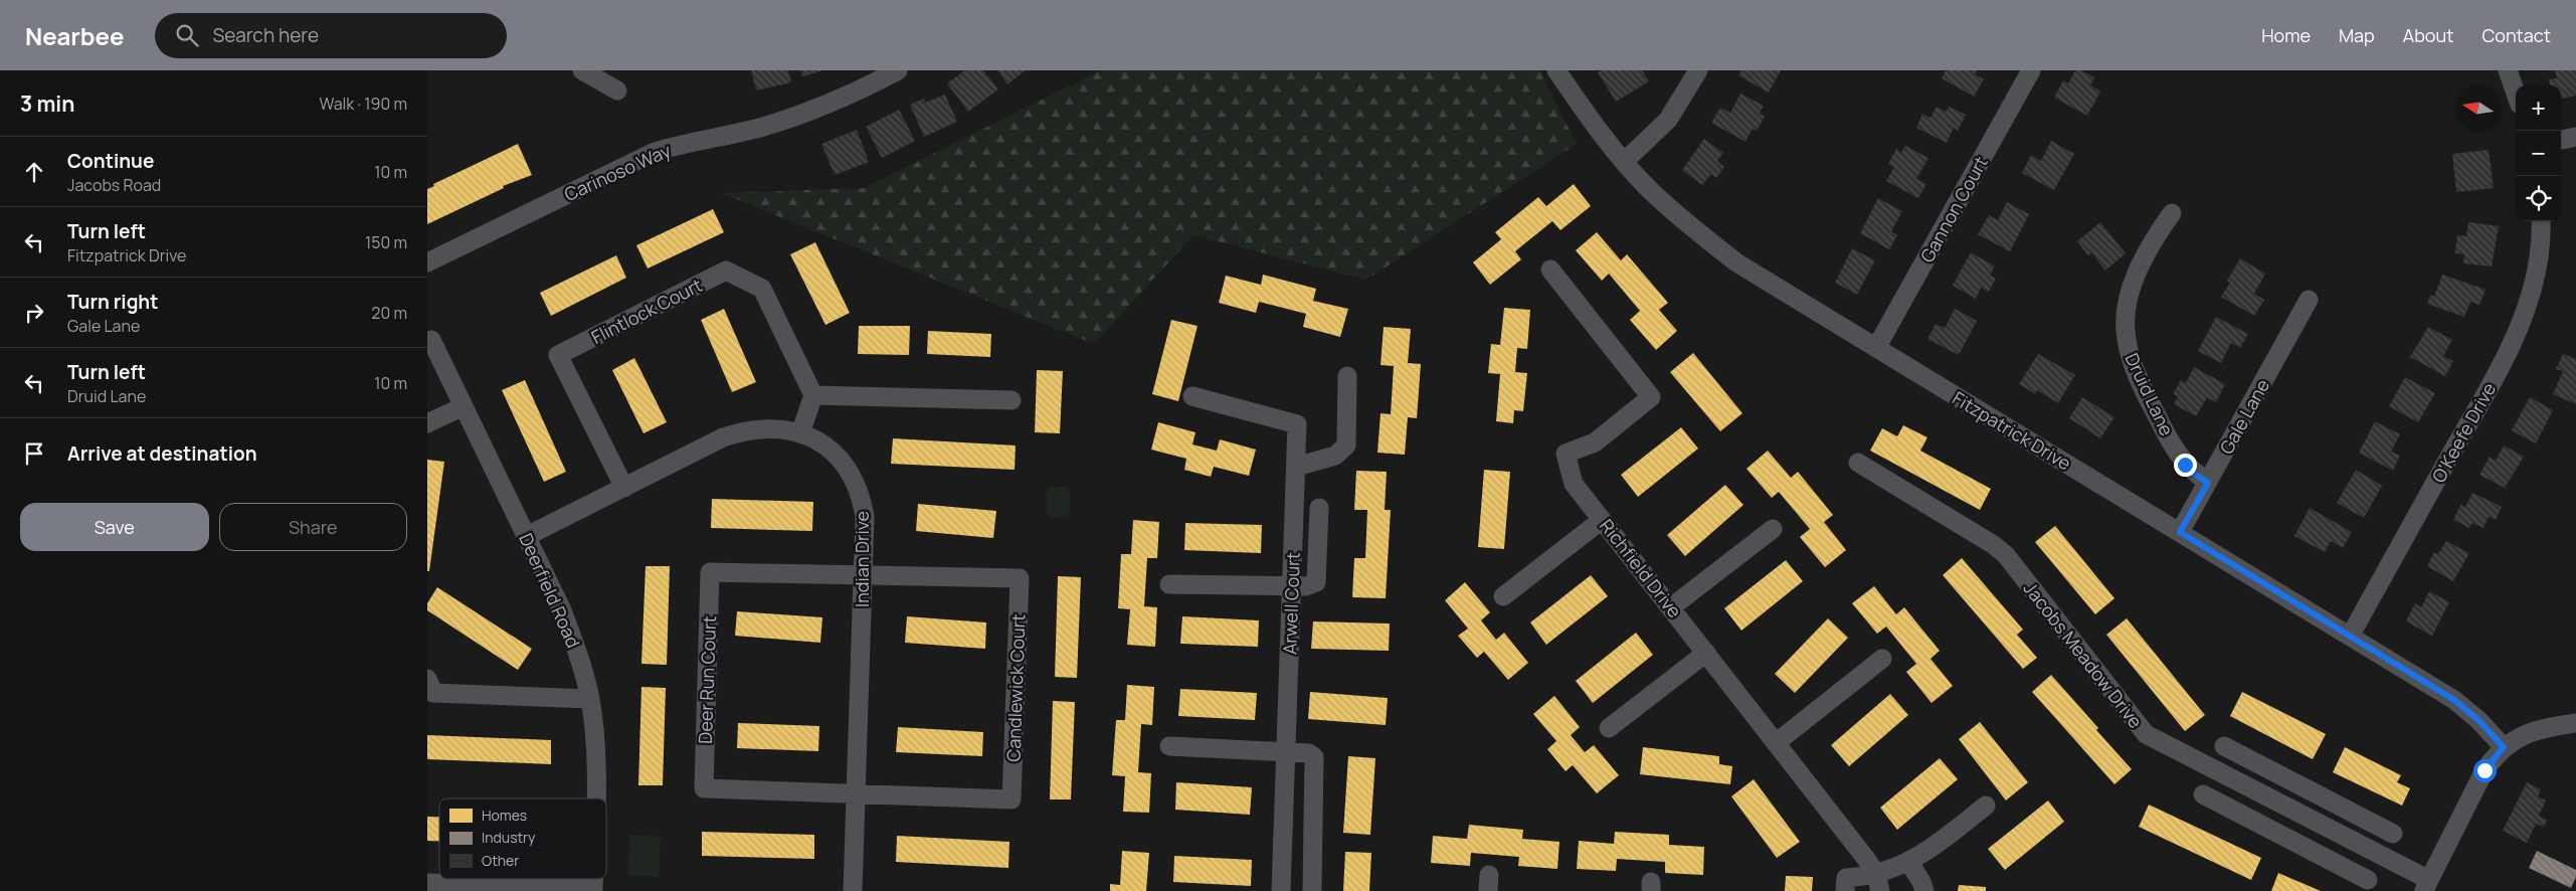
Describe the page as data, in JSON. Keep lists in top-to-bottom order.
{
  "streets": {
    "street": [
      "Carinoso Way",
      "Gannon Court",
      "Flintlock Court",
      "Druid Lane",
      "Gale Lane",
      "Fitzpatrick Drive",
      "O'Keefe Drive",
      "Indian Drive",
      "Richfield Drive",
      "Deerfield Road",
      "Arwell Court",
      "Jacobs Meadow Drive",
      "Deer Run Court",
      "Candlewick Court"
    ]
  },
  "crossings": [
    ["Gannon Court", "Fitzpatrick Drive"],
    ["Flintlock Court", "Indian Drive"],
    ["Druid Lane", "Gale Lane"],
    ["Gale Lane", "Fitzpatrick Drive"],
    ["Fitzpatrick Drive", "O'Keefe Drive"],
    ["Indian Drive", "Deerfield Road"],
    ["Indian Drive", "Deer Run Court"],
    ["Indian Drive", "Candlewick Court"],
    ["Deer Run Court", "Candlewick Court"]
  ],
  "legend": ["Homes", "Industry", "Other"],
  "north": "left",
  "page": {
    "header": "Nearbee",
    "search": "Search here",
    "nav": [
      "Home",
      "Map",
      "About",
      "Contact"
    ],
    "heading": ["3 min", "Walk · 190 m"],
    "map_buttons": ["+", "−"],
    "list": [
      ["Continue", "Jacobs Road", "10 m"],
      ["Turn left", "Fitzpatrick Drive", "150 m"],
      ["Turn right", "Gale Lane", "20 m"],
      ["Turn left", "Druid Lane", "10 m"],
      "Arrive at destination"
    ],
    "buttons": ["Save", "Share"]
  }
}
